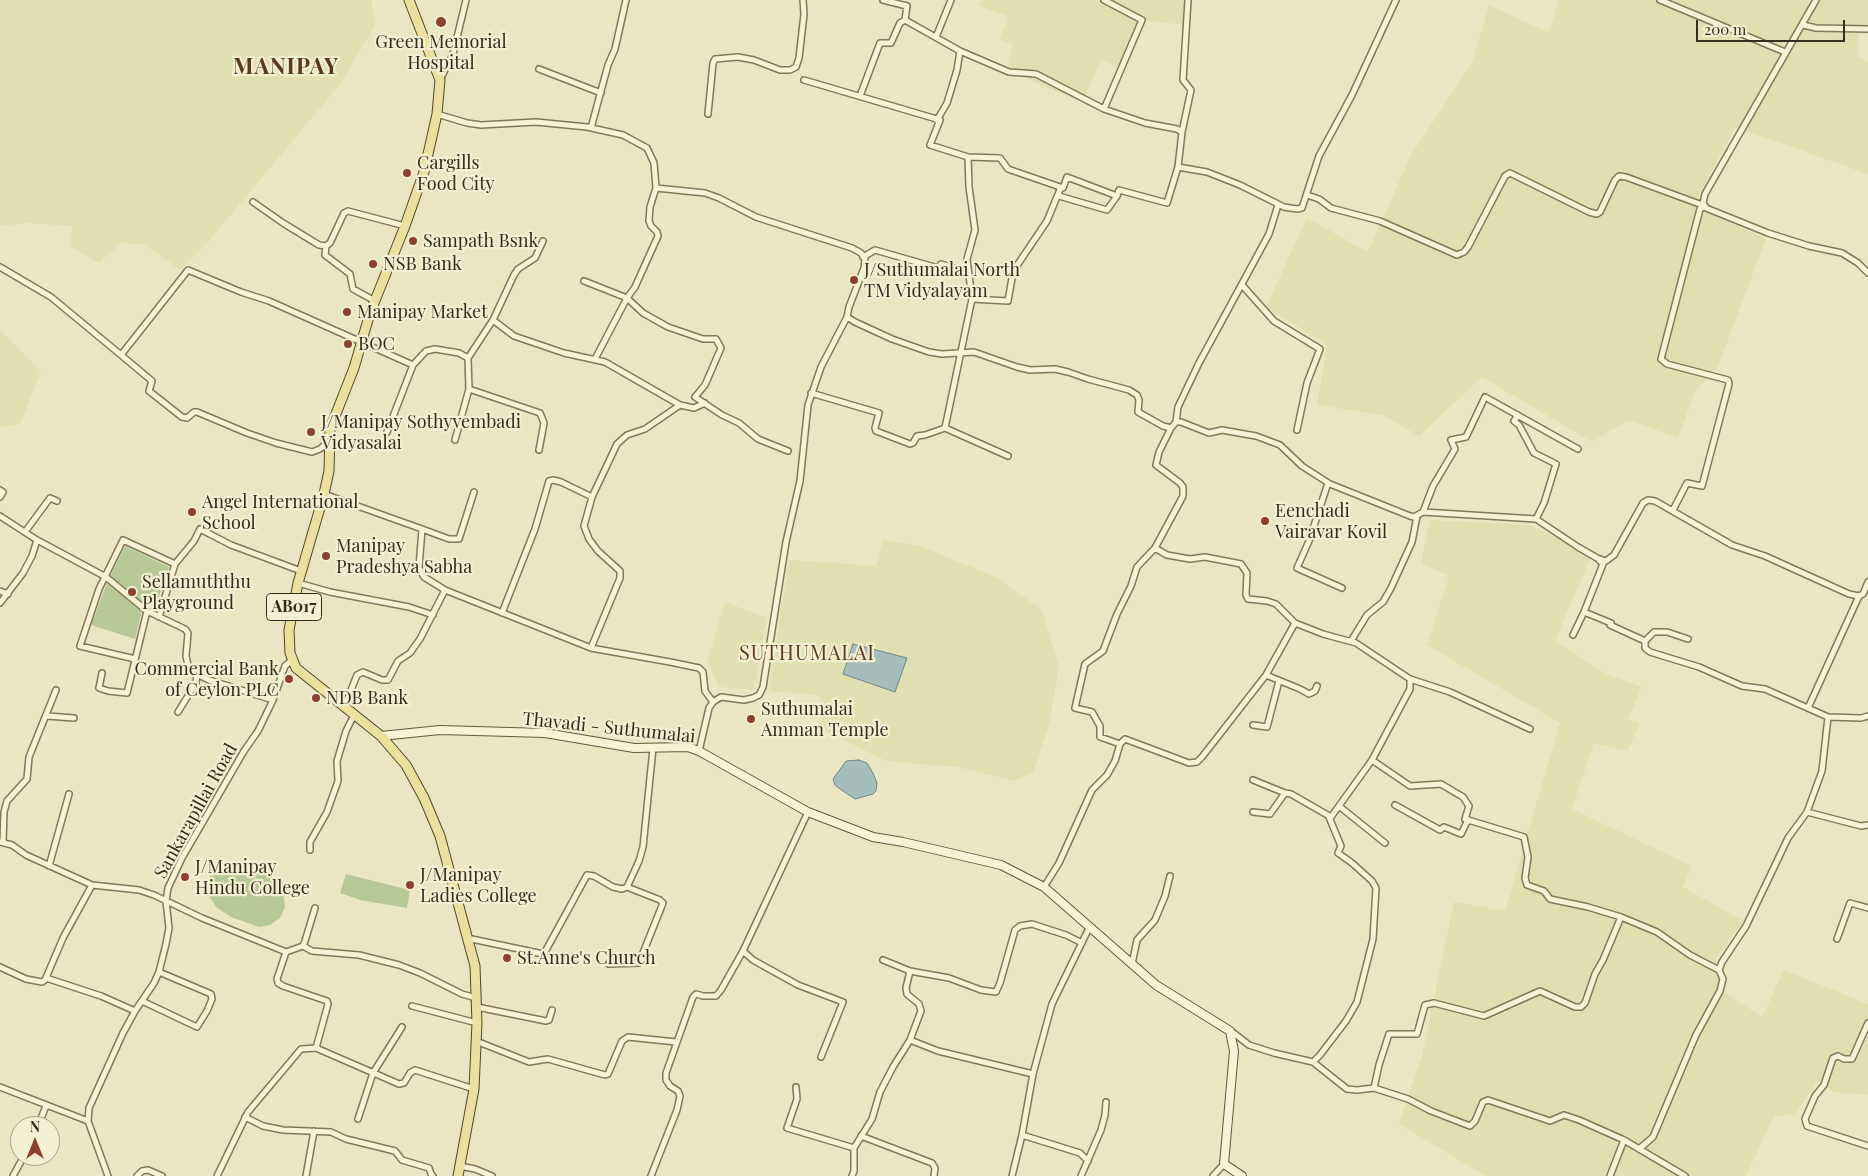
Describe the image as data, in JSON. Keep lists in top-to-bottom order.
{
  "streets": {
    "main road": ["AB017", "Thavadi - Suthumalai"],
    "street": ["Sankarapillai Road"]
  },
  "crossings": [
    ["AB017", "Sankarapillai Road"]
  ],
  "districts": ["MANIPAY", "SUTHUMALAI"],
  "places": [
    "Green Memorial Hospital",
    "Cargills Food City",
    "Sampath Bsnk",
    "NSB Bank",
    "J/Suthumalai North TM Vidyalayam",
    "Manipay Market",
    "BOC",
    "J/Manipay Sothyvembadi Vidyasalai",
    "Angel International School",
    "Eenchadi Vairavar Kovil",
    "Manipay Pradeshya Sabha",
    "Sellamuththu Playground",
    "Commercial Bank of Ceylon PLC",
    "NDB Bank",
    "Suthumalai Amman Temple",
    "J/Manipay Hindu College",
    "J/Manipay Ladies College",
    "St.Anne's Church"
  ],
  "scale_bar": "200 m",
  "north": "top"
}
